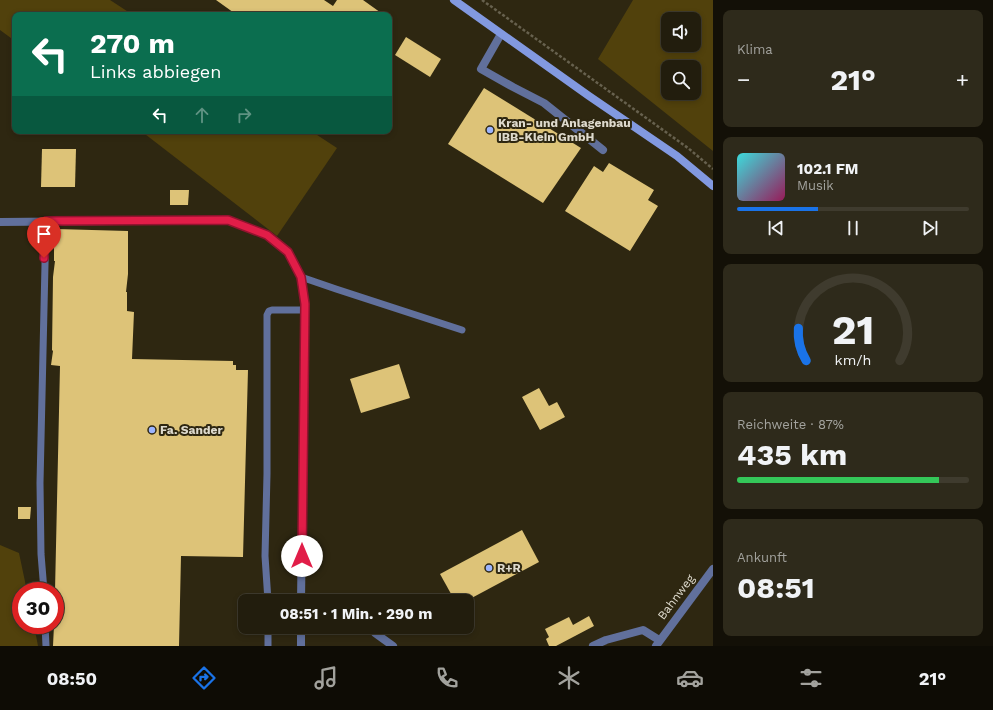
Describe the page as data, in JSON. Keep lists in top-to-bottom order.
{
  "streets": {
    "street": ["Bahnweg"]
  },
  "places": ["Kran- und Anlagenbau IBB-Klein GmbH", "Fa. Sander", "R+R"],
  "page": {
    "tile": [
      "Klima",
      ["Reichweite · 87%", "435 km"],
      ["Ankunft", "08:51"]
    ],
    "turn": ["270 m", "Links abbiegen"],
    "heat": ["−", "21°", "+"],
    "song": ["102.1 FM", "Musik"],
    "limit": "30",
    "trip": "08:51 · 1 Min. · 290 m",
    "tabs": ["08:50", "21°"],
    "gauge": ["21", "km/h"]
  }
}
